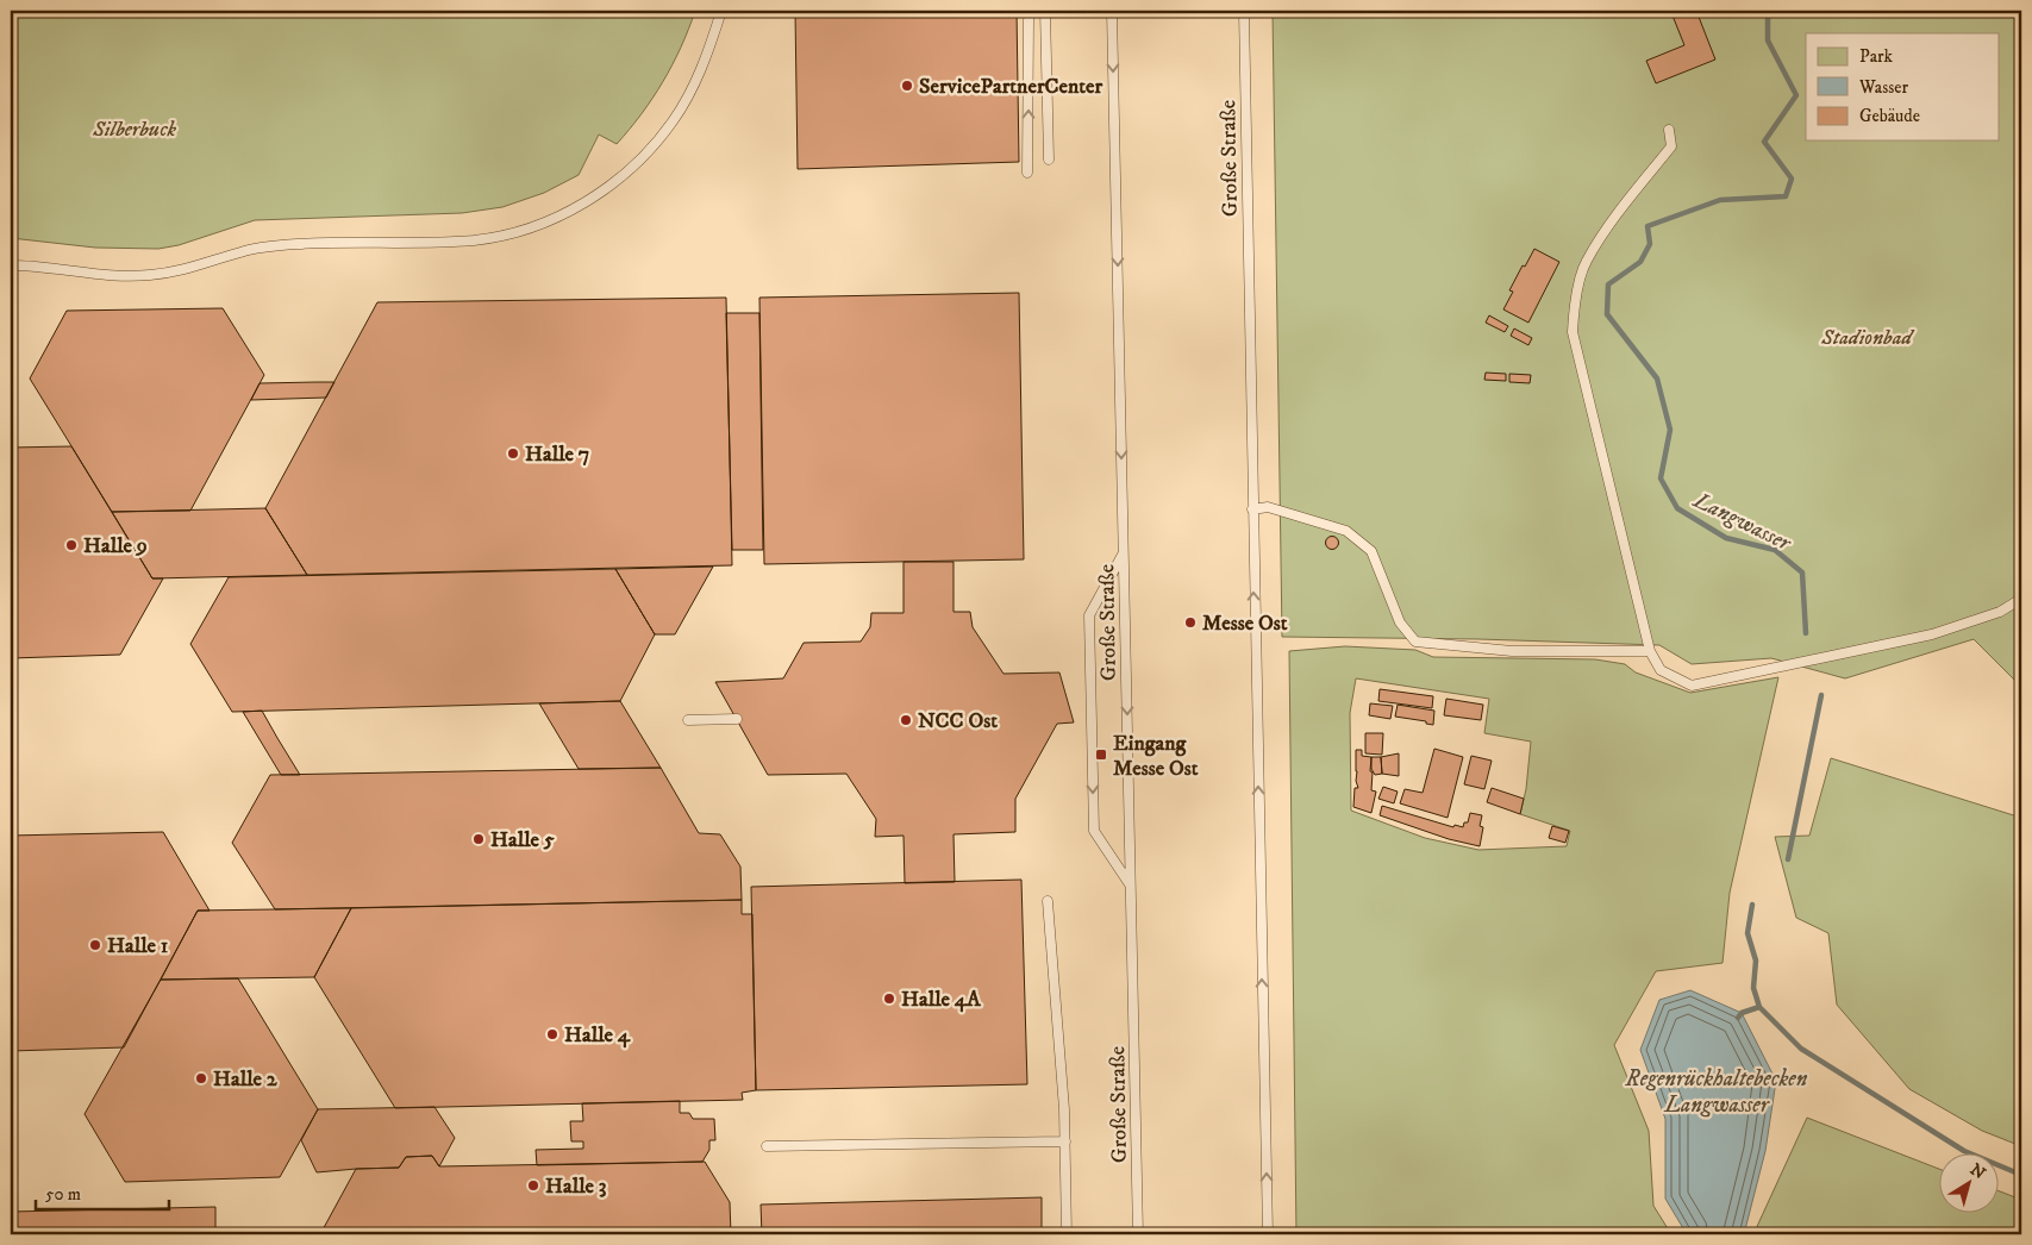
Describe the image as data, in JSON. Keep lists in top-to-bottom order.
{
  "streets": {
    "lane": ["Große Straße"]
  },
  "water": ["Langwasser", "Regenrückhaltebecken Langwasser"],
  "parks": ["Silberbuck", "Stadionbad"],
  "places": {
    "other": [
      "ServicePartnerCenter",
      "Halle 7",
      "Halle 9",
      "Messe Ost",
      "NCC Ost",
      "Halle 5",
      "Halle 1",
      "Halle 4A",
      "Halle 4",
      "Halle 2",
      "Halle 3"
    ],
    "transit": ["Eingang Messe Ost"]
  },
  "legend": ["Park", "Wasser", "Gebäude"],
  "scale_bar": "50 m",
  "north": "top right"
}
